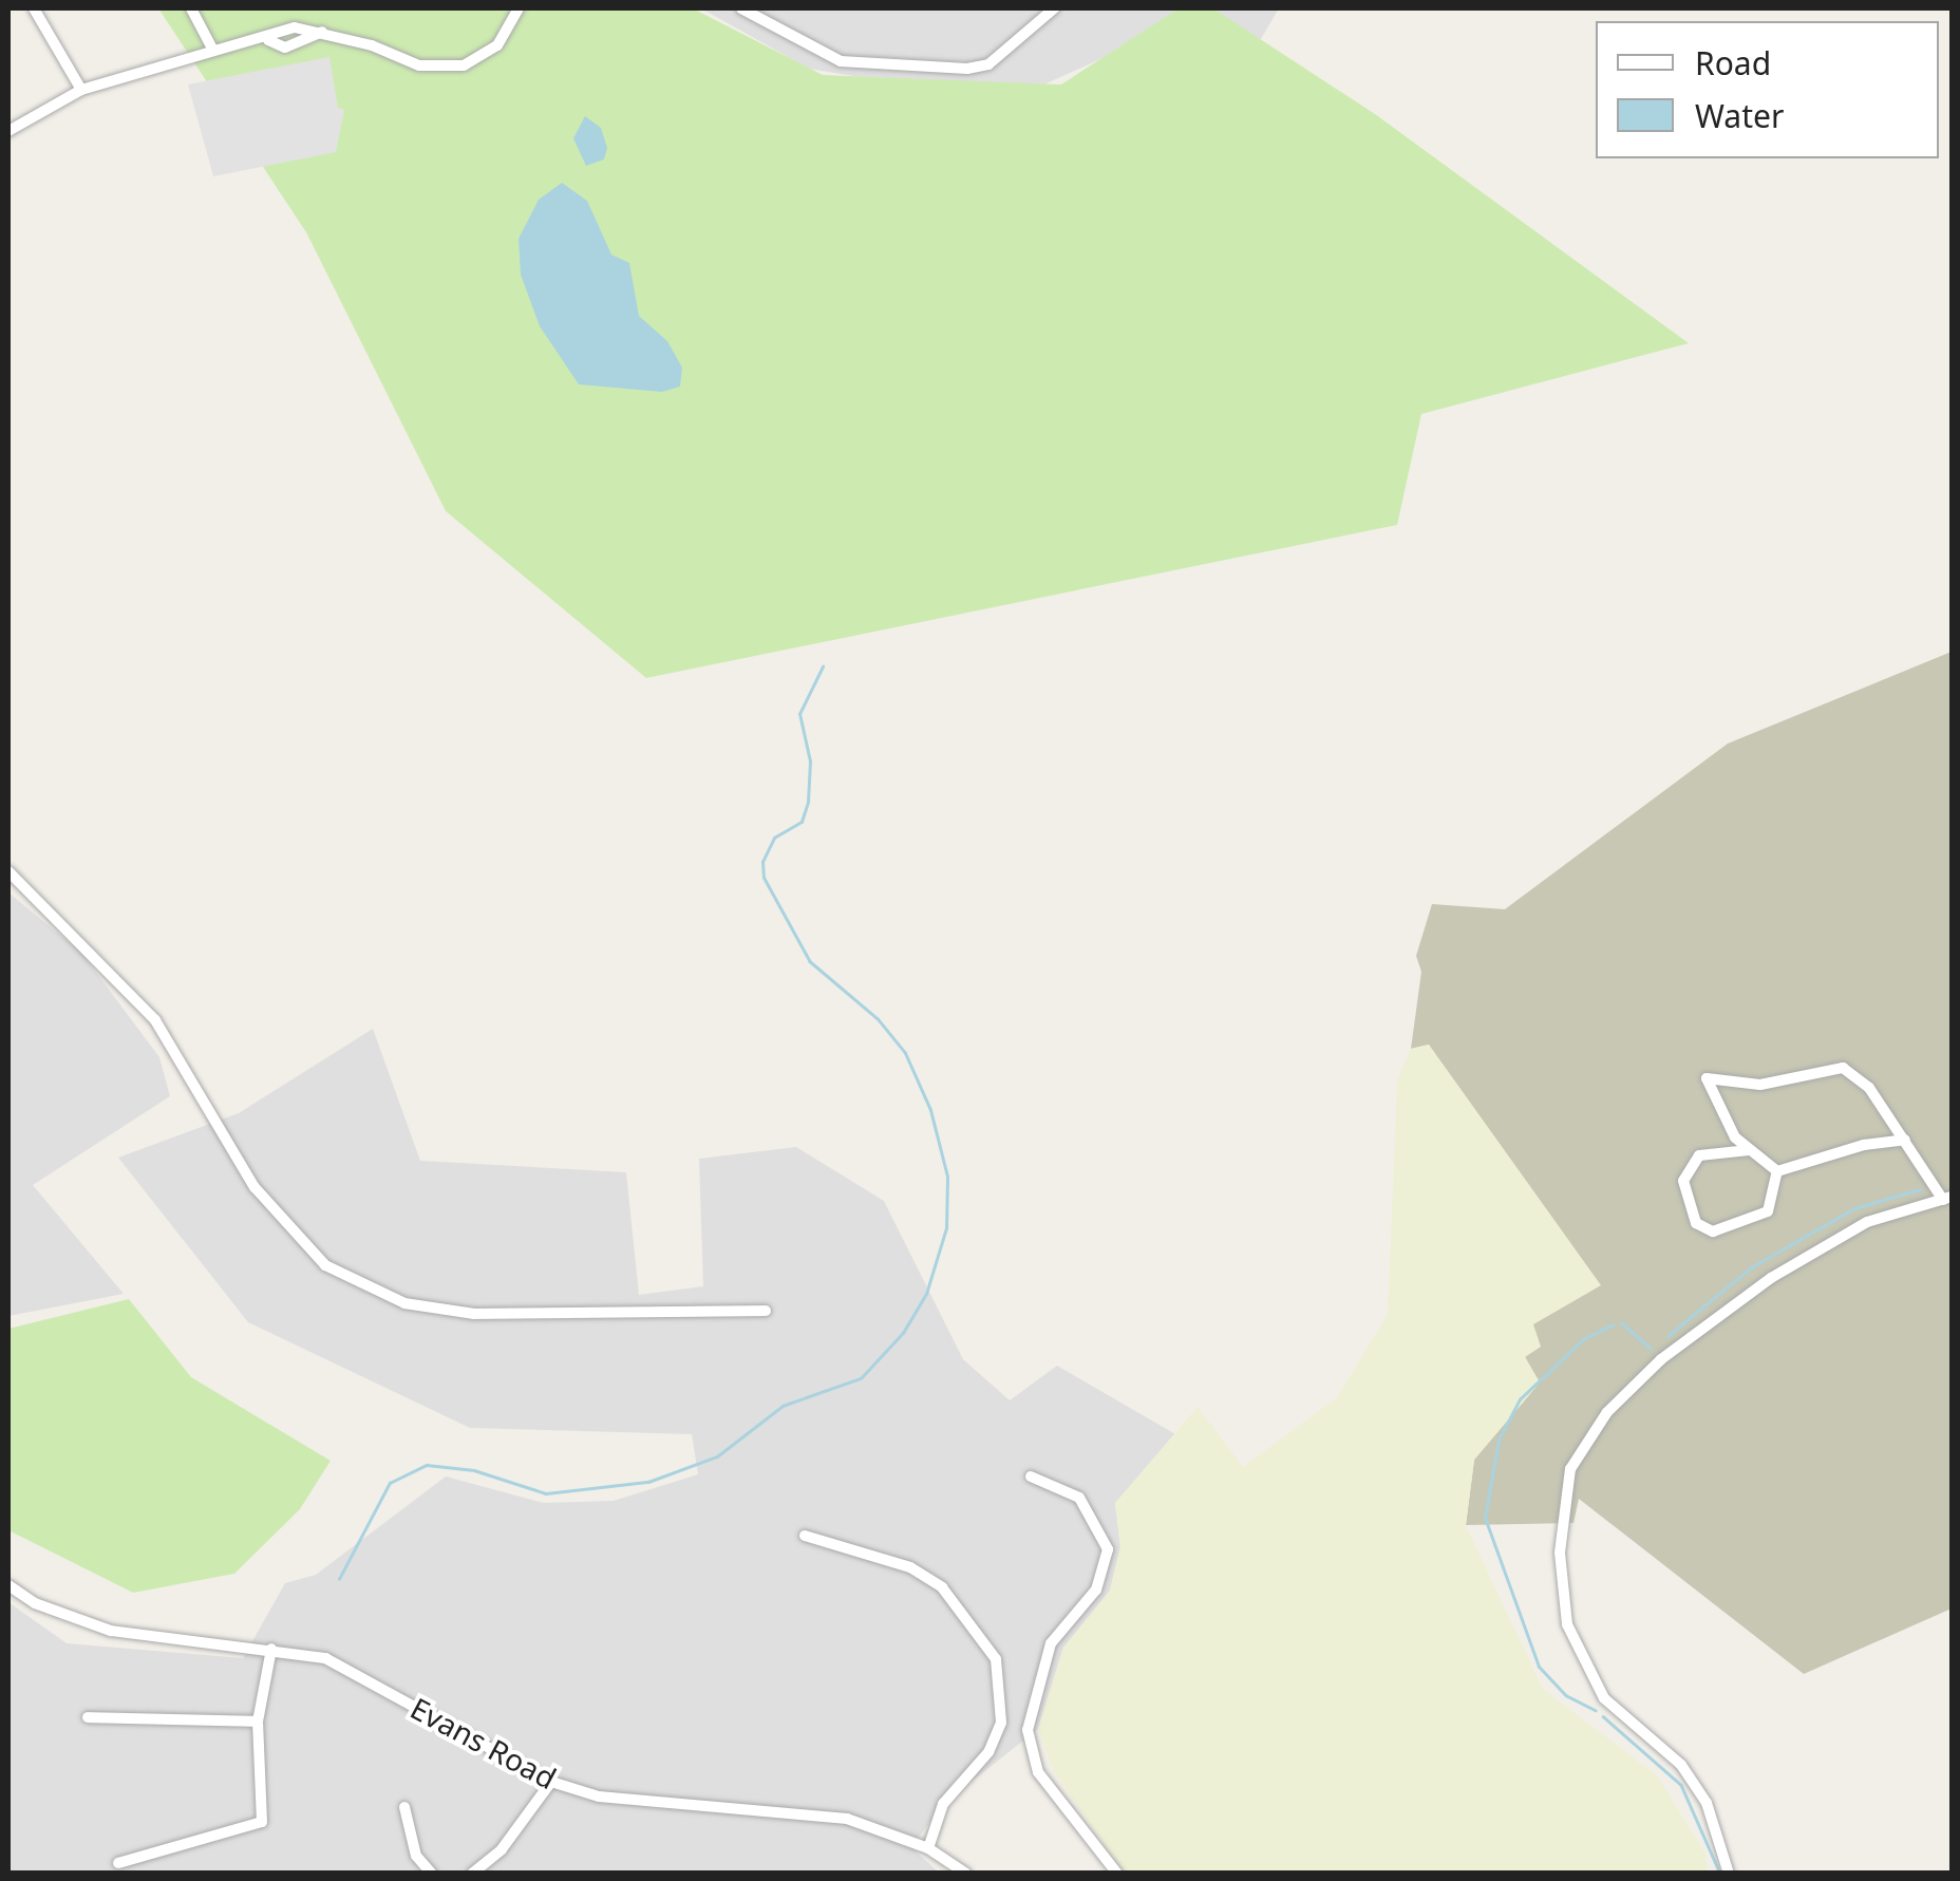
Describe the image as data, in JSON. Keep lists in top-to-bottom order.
{
  "streets": {
    "street": ["Evans Road"]
  },
  "legend": ["Road", "Water"]
}
